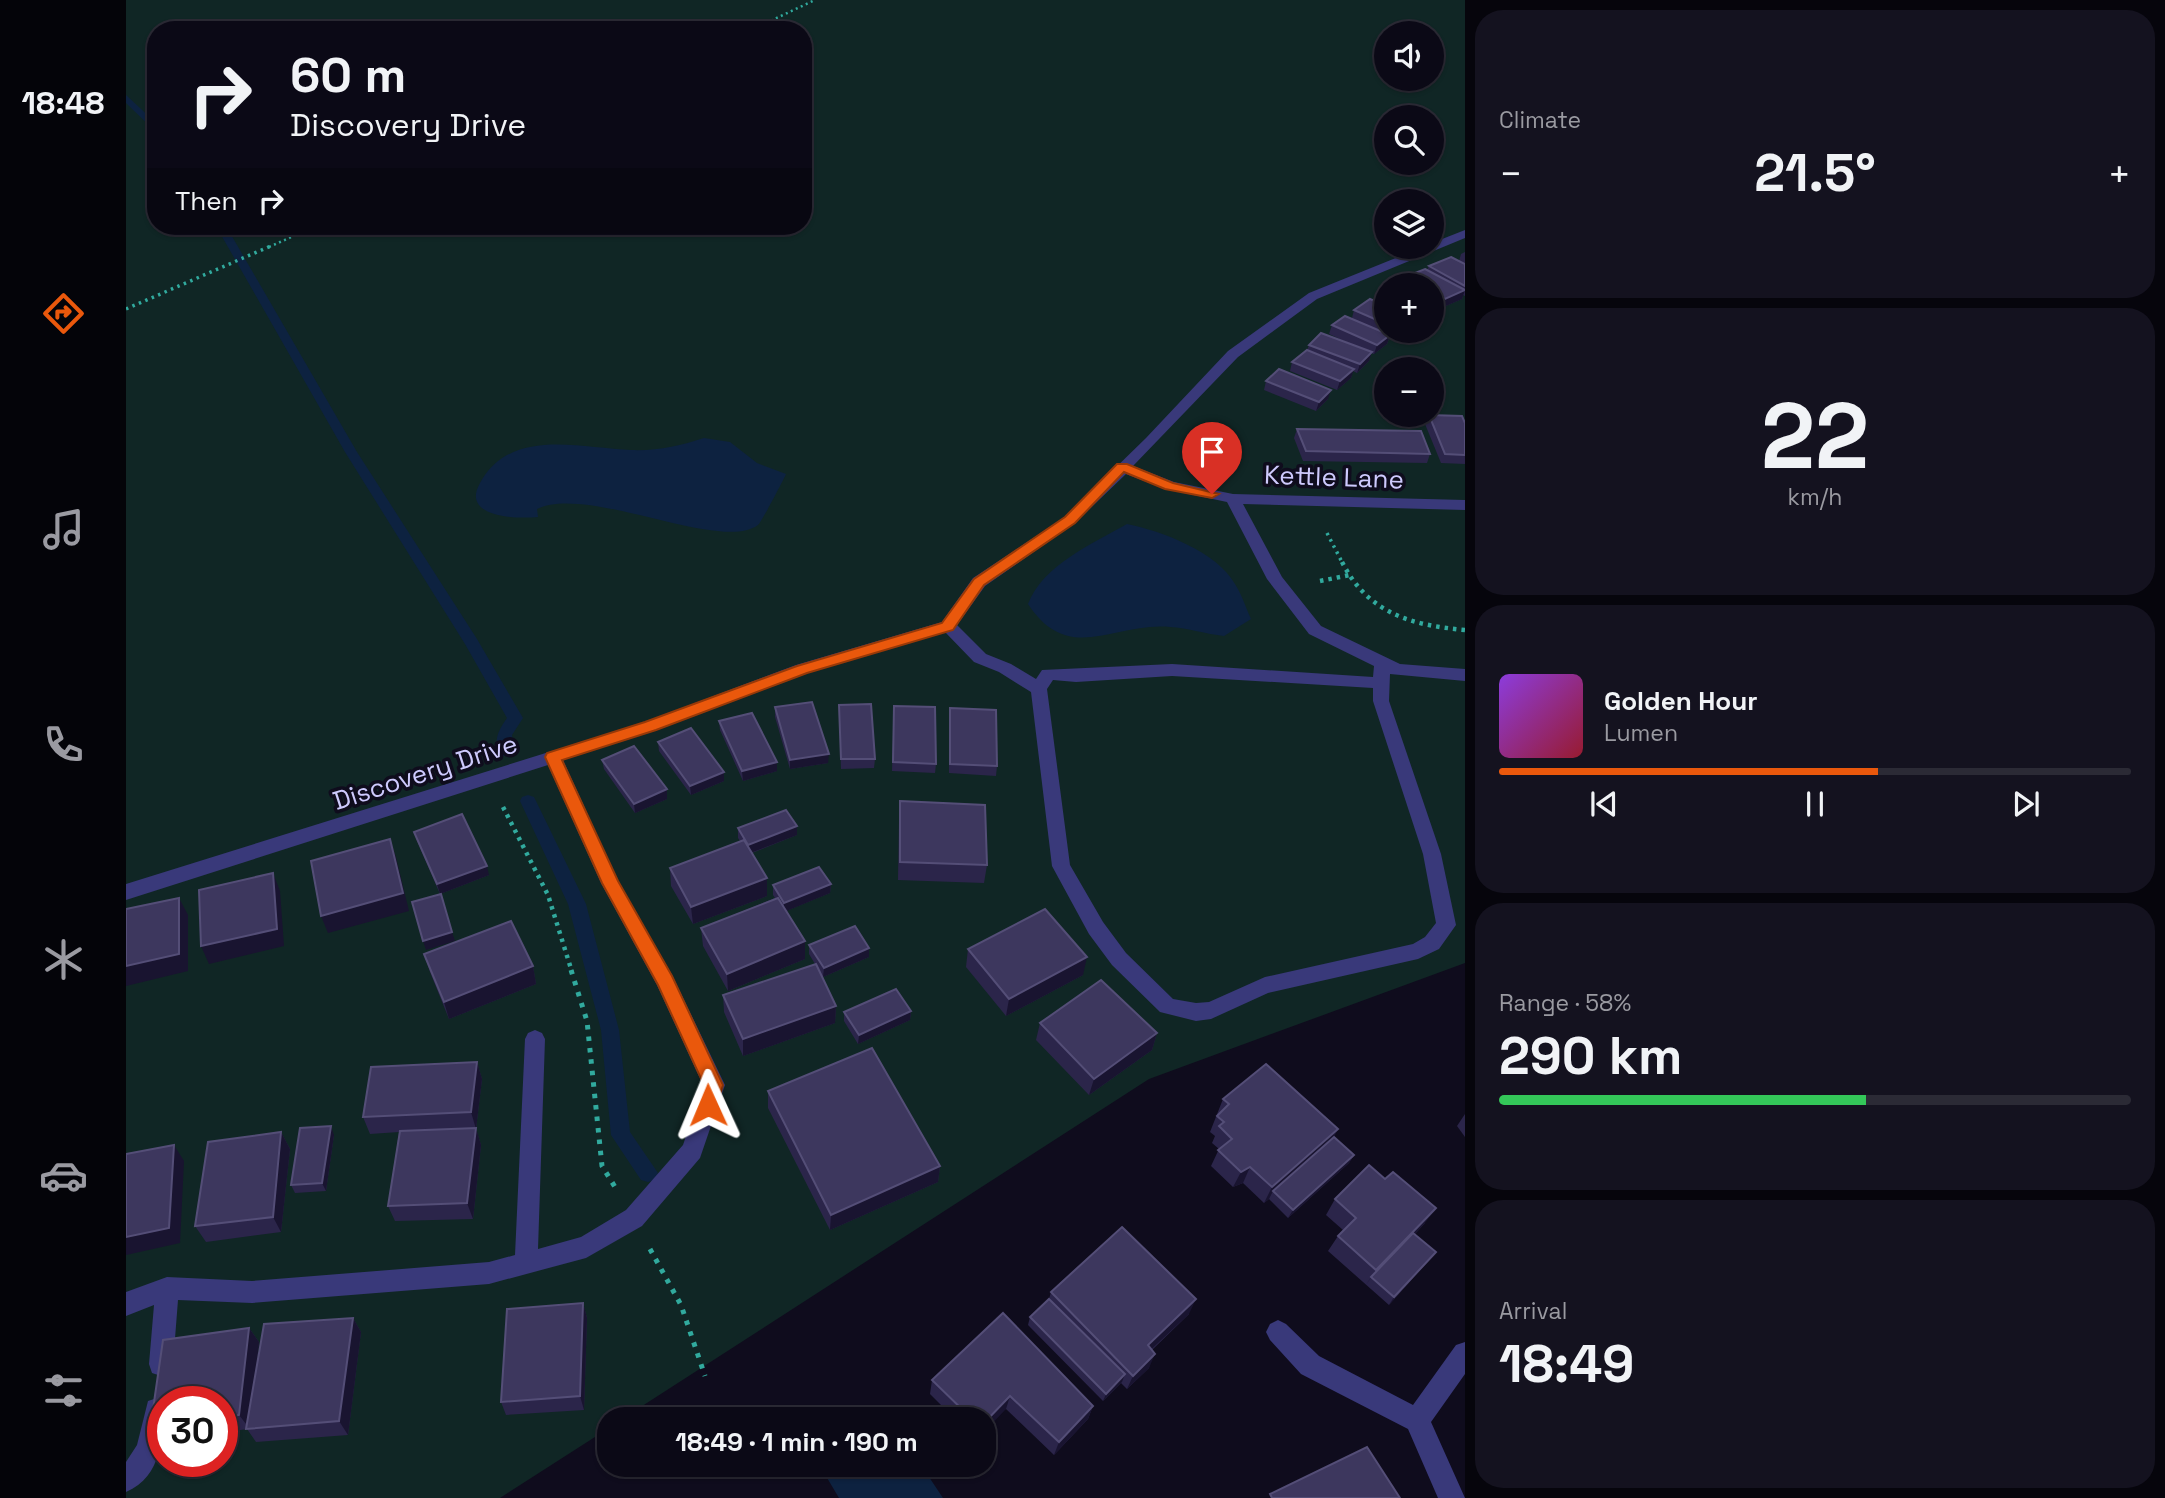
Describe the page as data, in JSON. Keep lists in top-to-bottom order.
{
  "streets": {
    "street": ["Kettle Lane", "Discovery Drive"]
  },
  "page": {
    "tabs": "18:48",
    "tile": [
      "Climate",
      ["22", "km/h"],
      ["Range · 58%", "290 km"],
      ["Arrival", "18:49"]
    ],
    "map_buttons": ["+", "−"],
    "turn": ["60 m", "Discovery Drive"],
    "heat": ["−", "21.5°", "+"],
    "then": "Then",
    "song": ["Golden Hour", "Lumen"],
    "limit": "30",
    "trip": "18:49 · 1 min · 190 m"
  }
}
